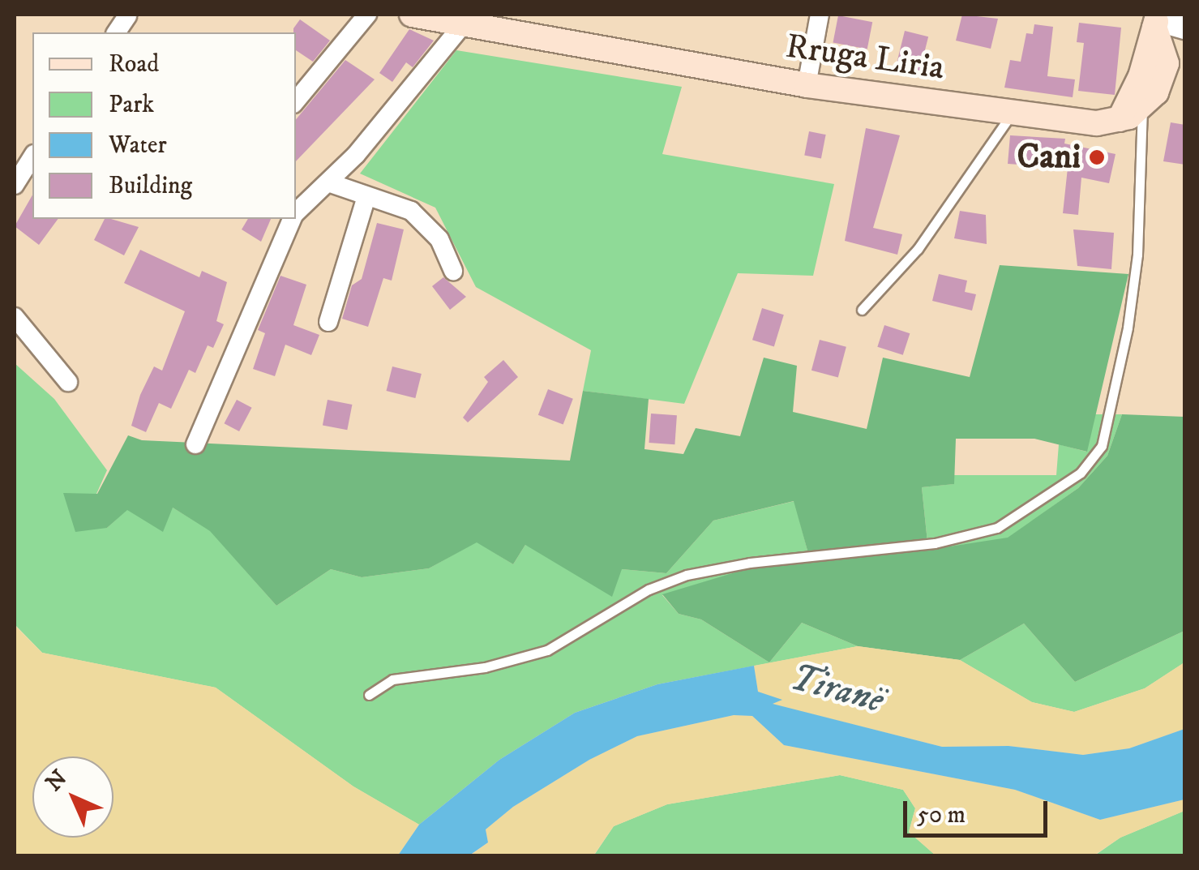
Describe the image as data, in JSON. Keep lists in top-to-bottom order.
{
  "streets": {
    "main road": ["Rruga Liria"]
  },
  "water": ["Tiranë"],
  "places": ["Cani"],
  "legend": [
    "Road",
    "Park",
    "Water",
    "Building"
  ],
  "scale_bar": "50 m",
  "north": "top left"
}
